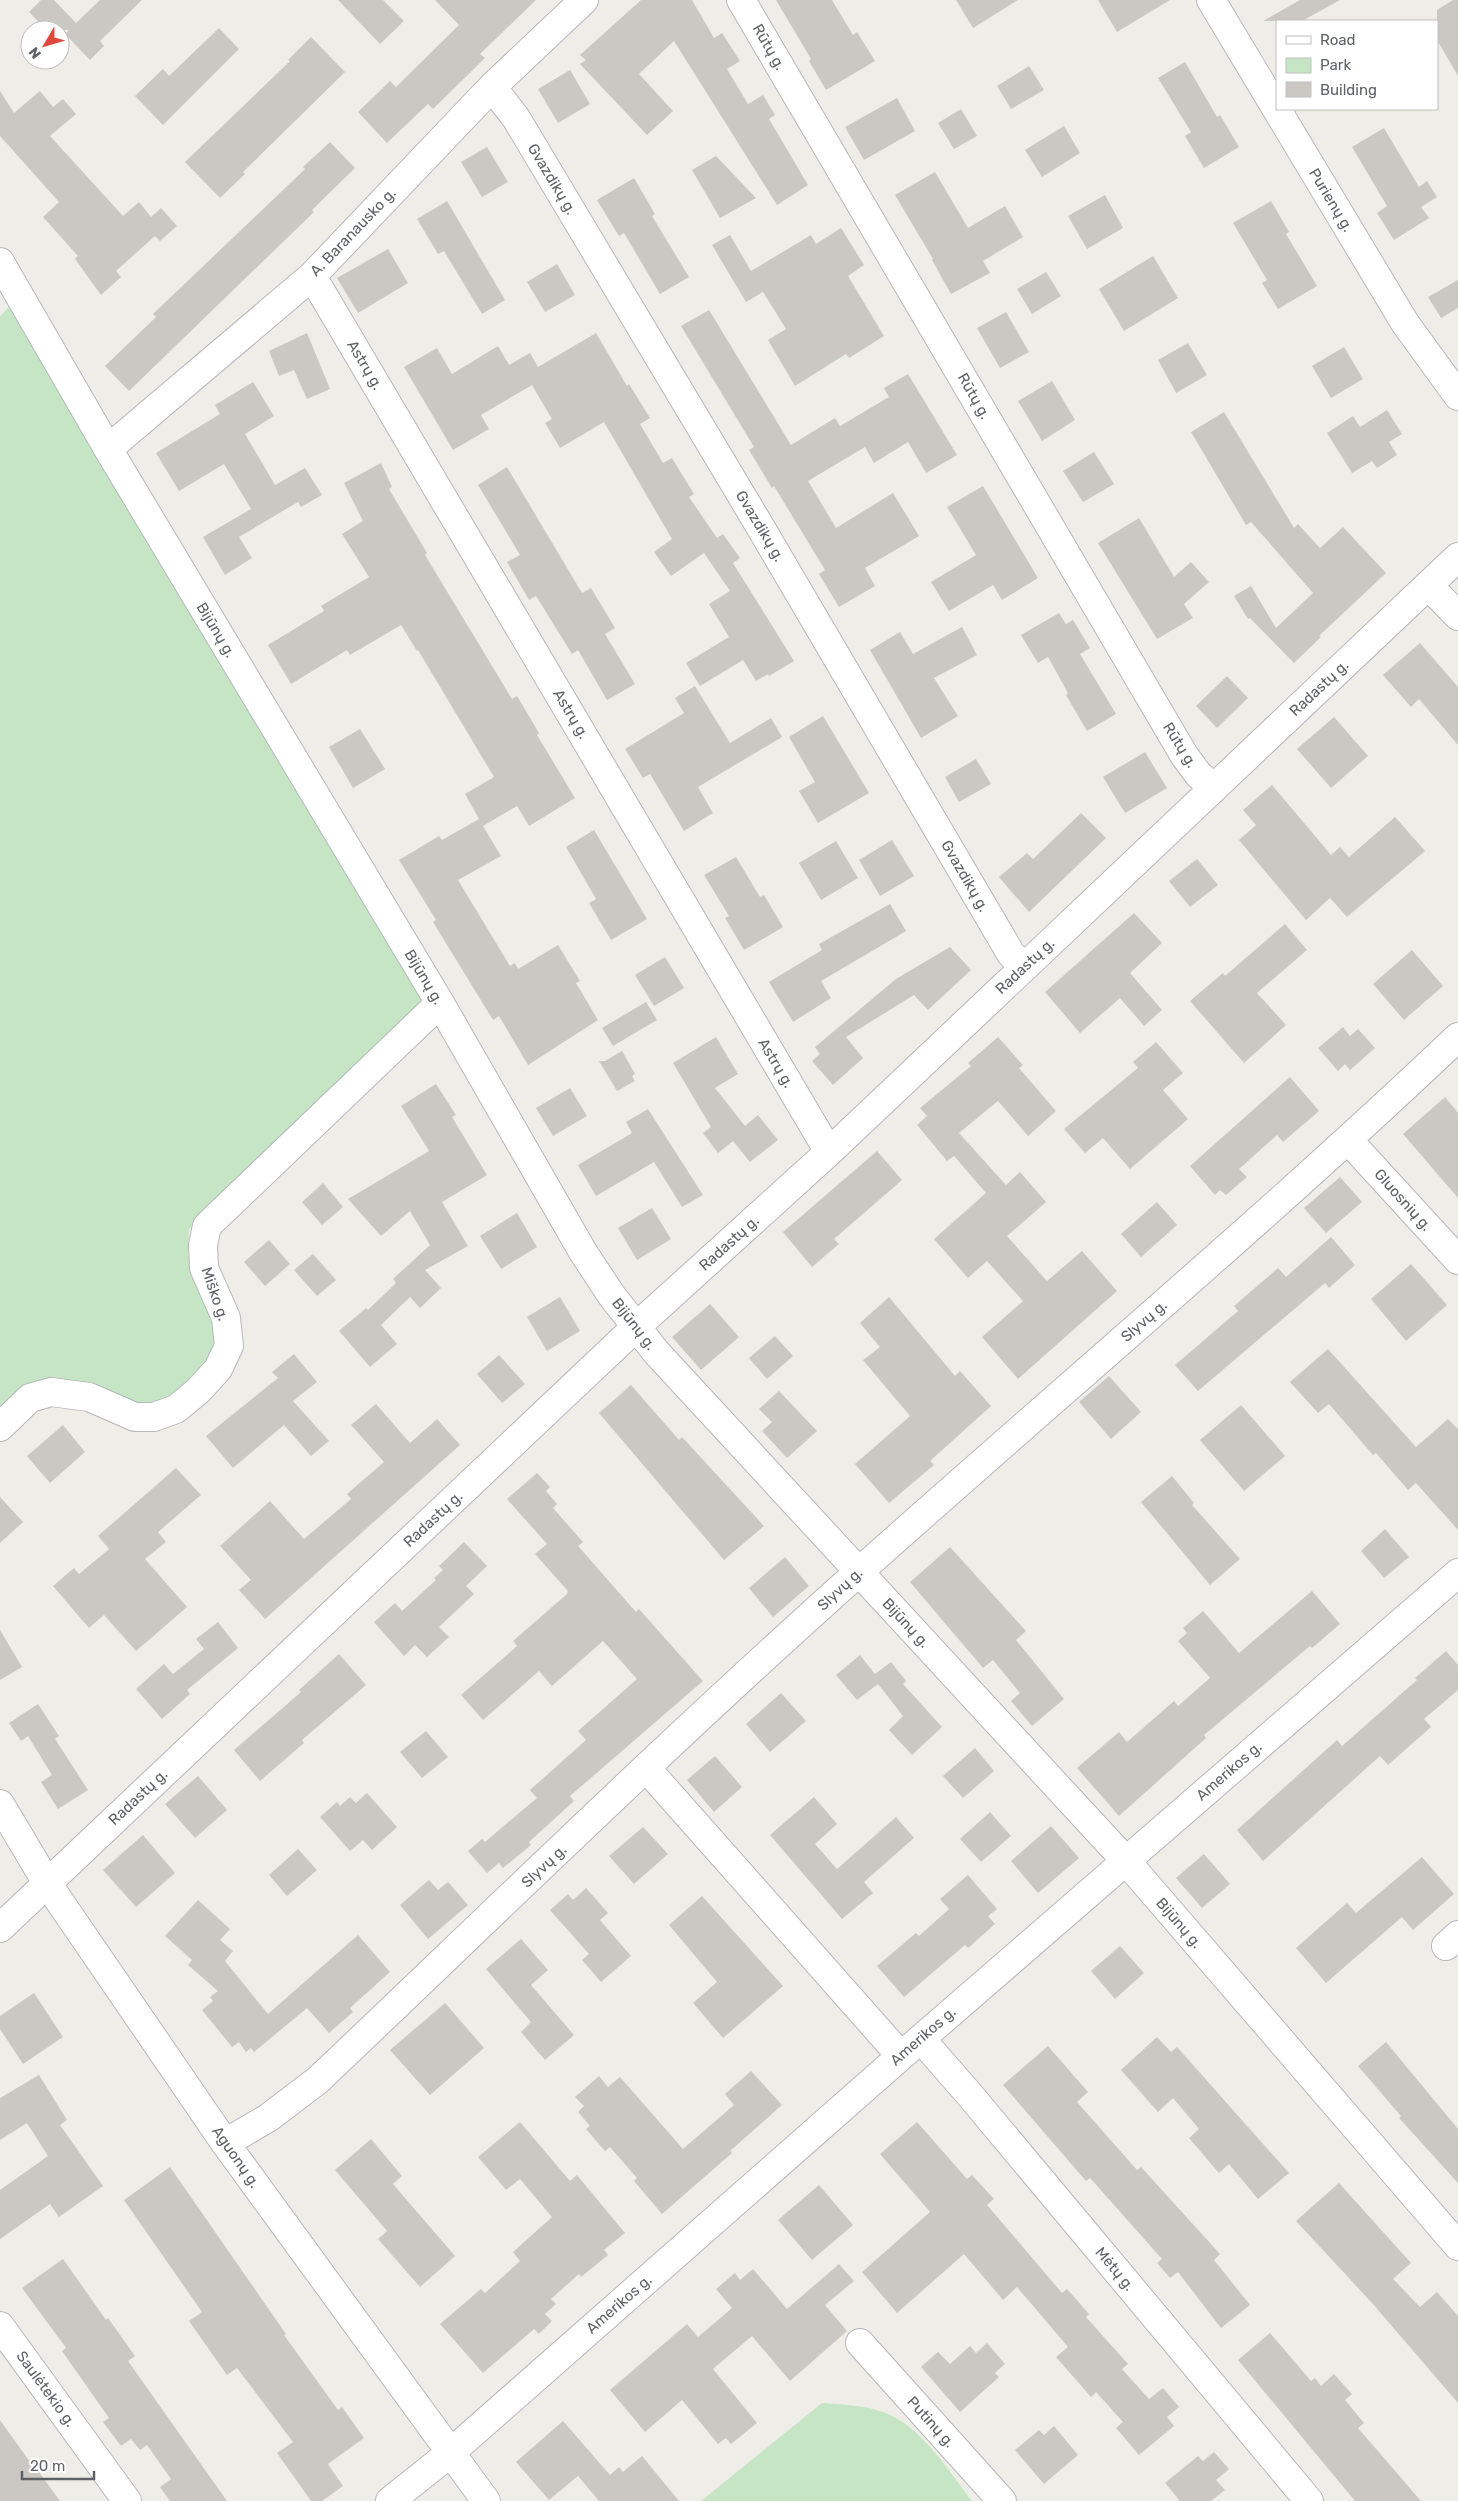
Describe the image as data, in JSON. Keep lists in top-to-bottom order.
{
  "streets": {
    "street": [
      "Rūtų g.",
      "Gvazdikų g.",
      "Purienų g.",
      "A. Baranausko g.",
      "Astrų g.",
      "Bijūnų g.",
      "Radastų g.",
      "Gluosnių g.",
      "Miško g.",
      "Slyvų g.",
      "Amerikos g.",
      "Aguonų g.",
      "Mėtų g.",
      "Saulėtekio g.",
      "Putinų g."
    ]
  },
  "crossings": [
    ["Rūtų g.", "Radastų g."],
    ["Gvazdikų g.", "A. Baranausko g."],
    ["Gvazdikų g.", "Radastų g."],
    ["A. Baranausko g.", "Astrų g."],
    ["A. Baranausko g.", "Bijūnų g."],
    ["Astrų g.", "Radastų g."],
    ["Bijūnų g.", "Radastų g."],
    ["Bijūnų g.", "Miško g."],
    ["Bijūnų g.", "Slyvų g."],
    ["Bijūnų g.", "Amerikos g."],
    ["Radastų g.", "Aguonų g."],
    ["Gluosnių g.", "Slyvų g."],
    ["Slyvų g.", "Aguonų g."],
    ["Slyvų g.", "Mėtų g."],
    ["Amerikos g.", "Aguonų g."],
    ["Amerikos g.", "Mėtų g."]
  ],
  "legend": ["Road", "Park", "Building"],
  "scale_bar": "20 m",
  "north": "bottom left"
}
